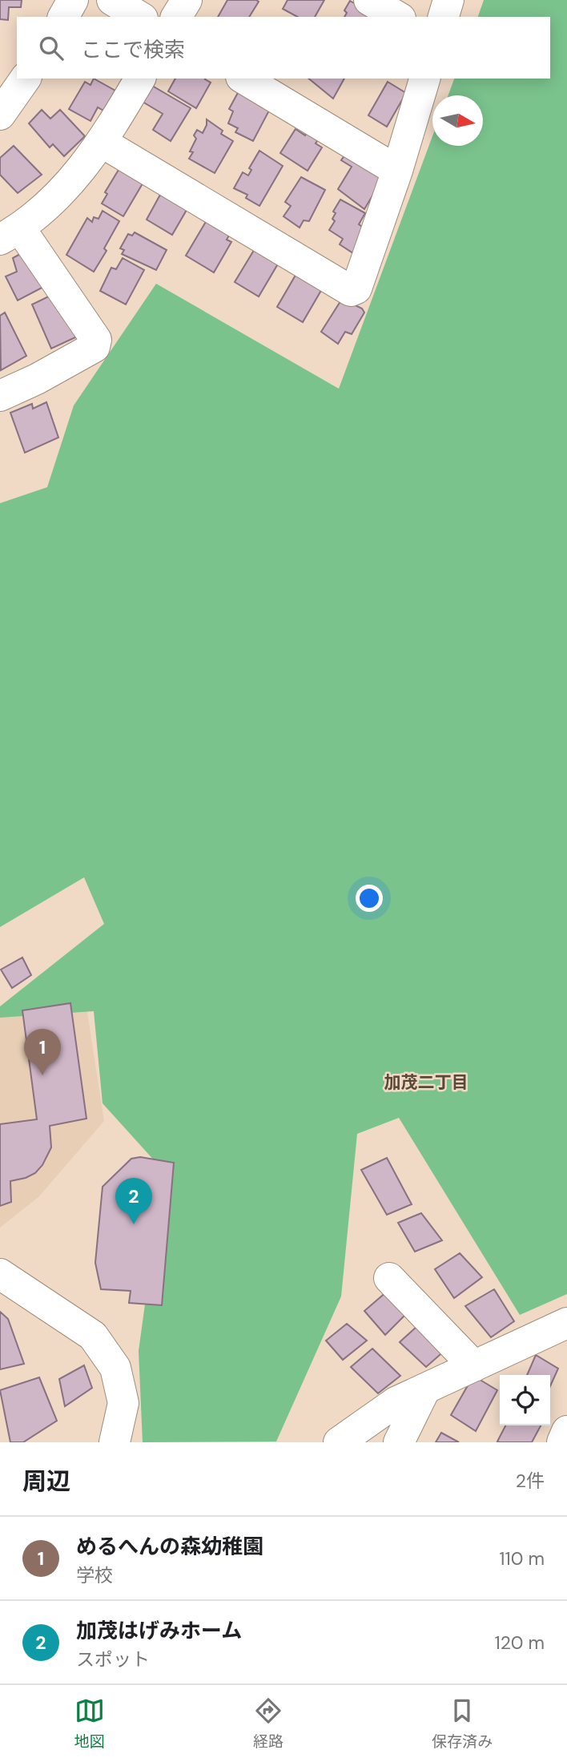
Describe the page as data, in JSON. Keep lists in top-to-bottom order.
{
  "districts": ["加茂二丁目"],
  "north": "right",
  "page": {
    "search": "ここで検索",
    "pins": ["1", "2"],
    "heading": ["周辺", "2件"],
    "list": [
      {
        "mark": "1",
        "name": "めるへんの森幼稚園",
        "note": "学校",
        "value": "110 m"
      },
      {
        "mark": "2",
        "name": "加茂はげみホーム",
        "note": "スポット",
        "value": "120 m"
      }
    ],
    "nav": ["地図", "経路", "保存済み"]
  }
}
